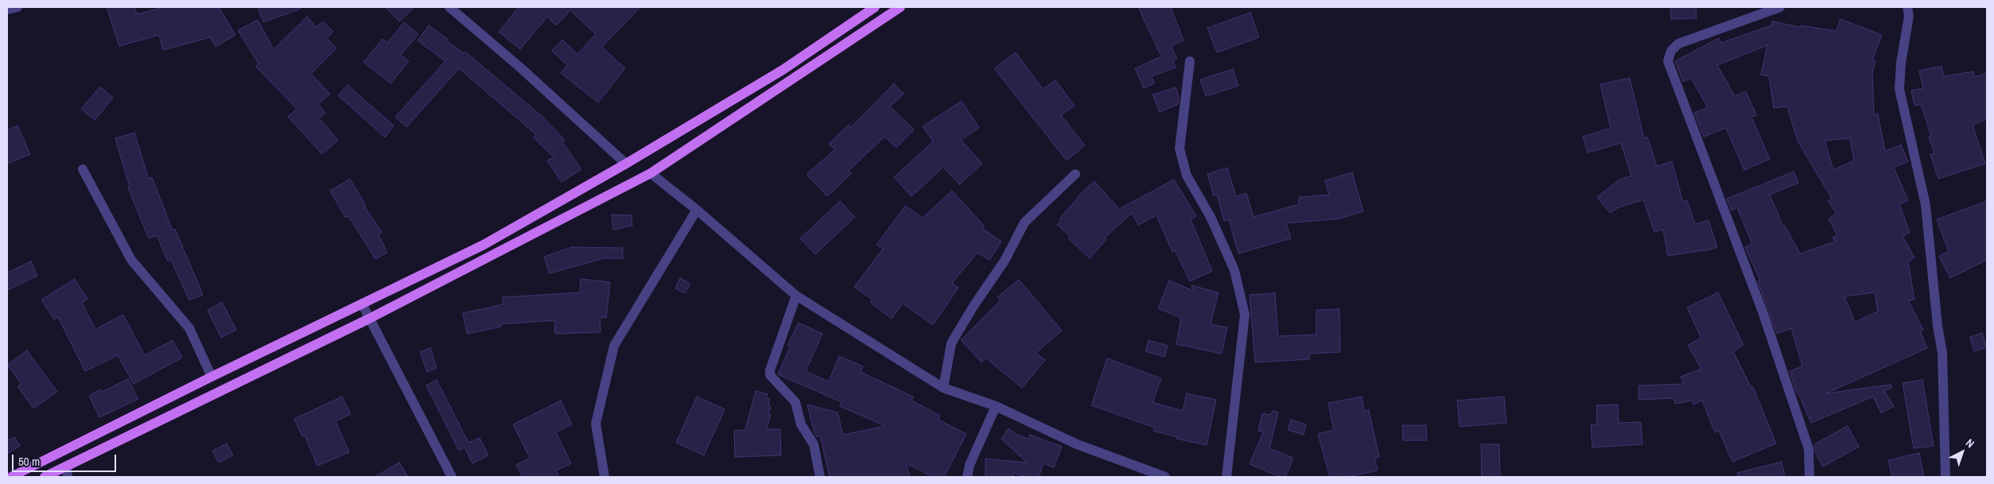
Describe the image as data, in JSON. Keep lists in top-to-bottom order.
{
  "scale_bar": "50 m",
  "north": "top right"
}
